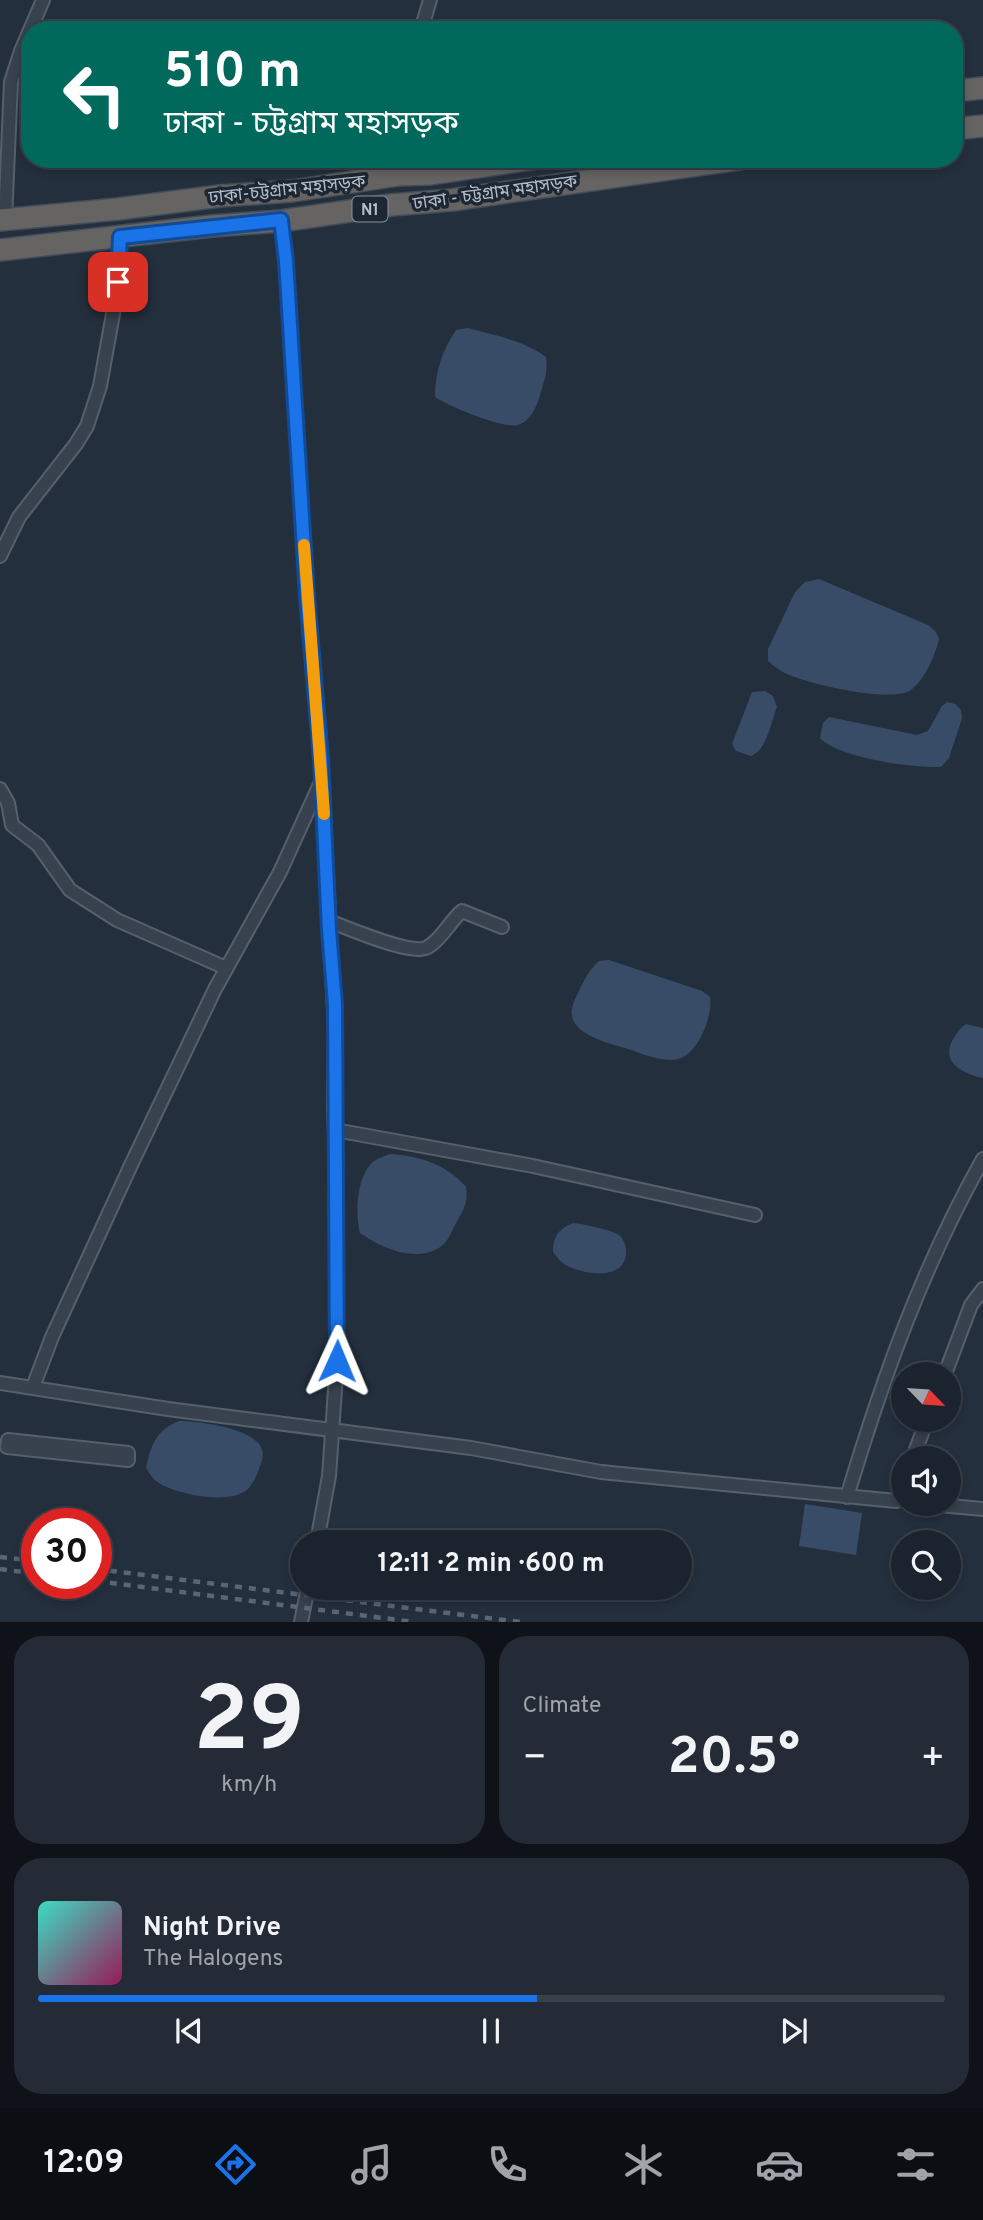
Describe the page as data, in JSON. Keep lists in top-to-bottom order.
{
  "streets": {
    "highway": ["ঢাকা-চট্টগ্রাম মহাসড়ক", "ঢাকা - চট্টগ্রাম মহাসড়ক", "N1"]
  },
  "north": "bottom right",
  "page": {
    "turn": ["510 m", "ঢাকা - চট্টগ্রাম মহাসড়ক"],
    "limit": "30",
    "trip": "12:11 · 2 min · 600 m",
    "tile": [
      ["29", "km/h"],
      "Climate"
    ],
    "heat": ["−", "20.5°", "+"],
    "song": ["Night Drive", "The Halogens"],
    "tabs": "12:09"
  }
}
